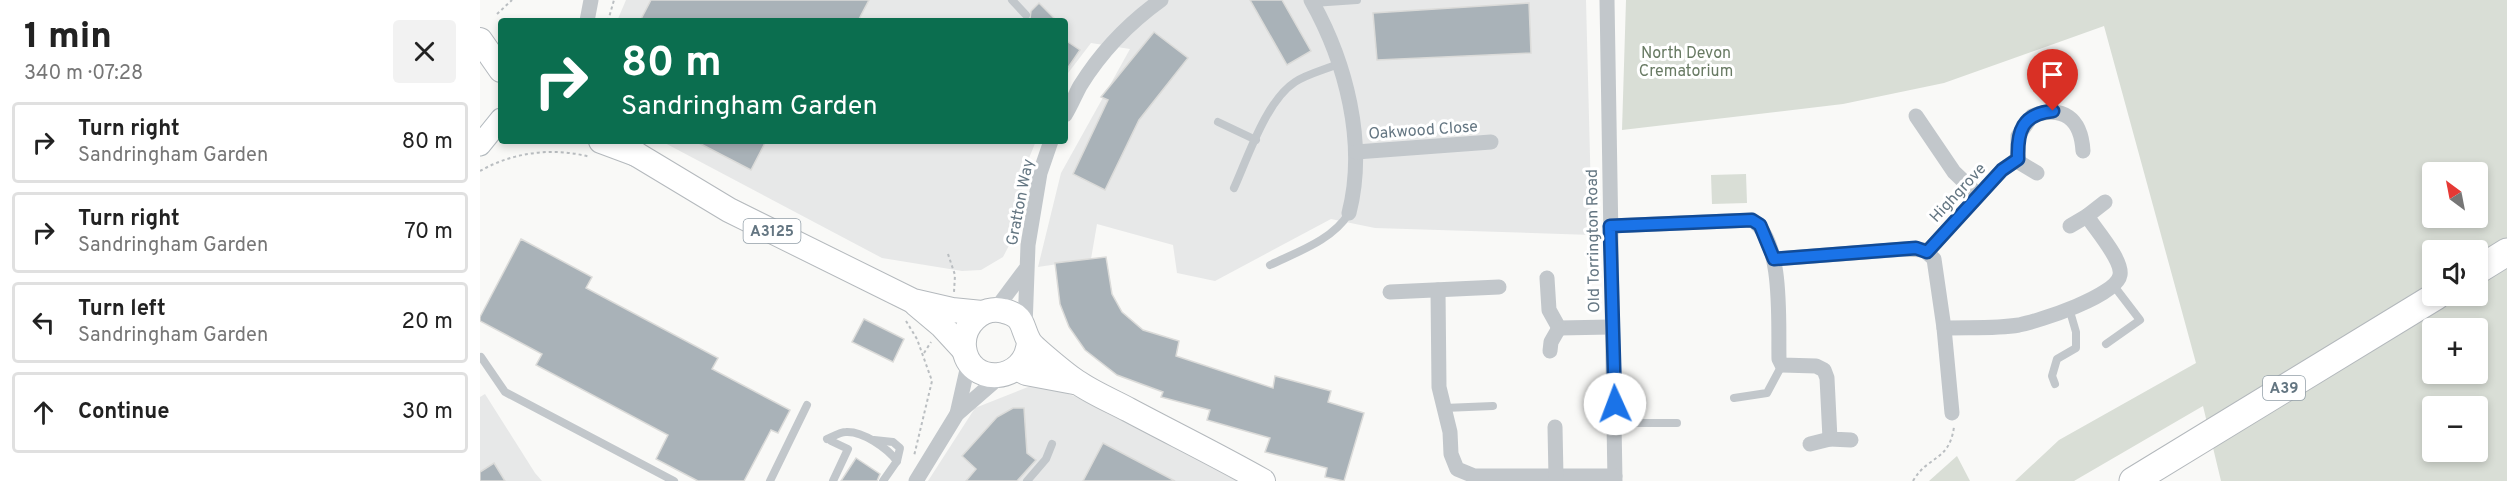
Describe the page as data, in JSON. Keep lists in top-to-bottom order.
{
  "streets": {
    "highway": ["A39"],
    "main road": ["A3125"],
    "street": [
      "Oakwood Close",
      "Highgrove",
      "Gratton Way",
      "Old Torrington Road"
    ]
  },
  "crossings": [
    ["Gratton Way", "A3125"]
  ],
  "parks": ["North Devon Crematorium"],
  "north": "top left",
  "page": {
    "heading": ["1 min", "340 m · 07:28"],
    "turn": ["80 m", "Sandringham Garden"],
    "list": [
      {
        "name": "Turn right",
        "note": "Sandringham Garden",
        "value": "80 m"
      },
      {
        "name": "Turn right",
        "note": "Sandringham Garden",
        "value": "70 m"
      },
      {
        "name": "Turn left",
        "note": "Sandringham Garden",
        "value": "20 m"
      },
      {
        "name": "Continue",
        "value": "30 m"
      }
    ],
    "map_buttons": ["+", "−"]
  }
}
